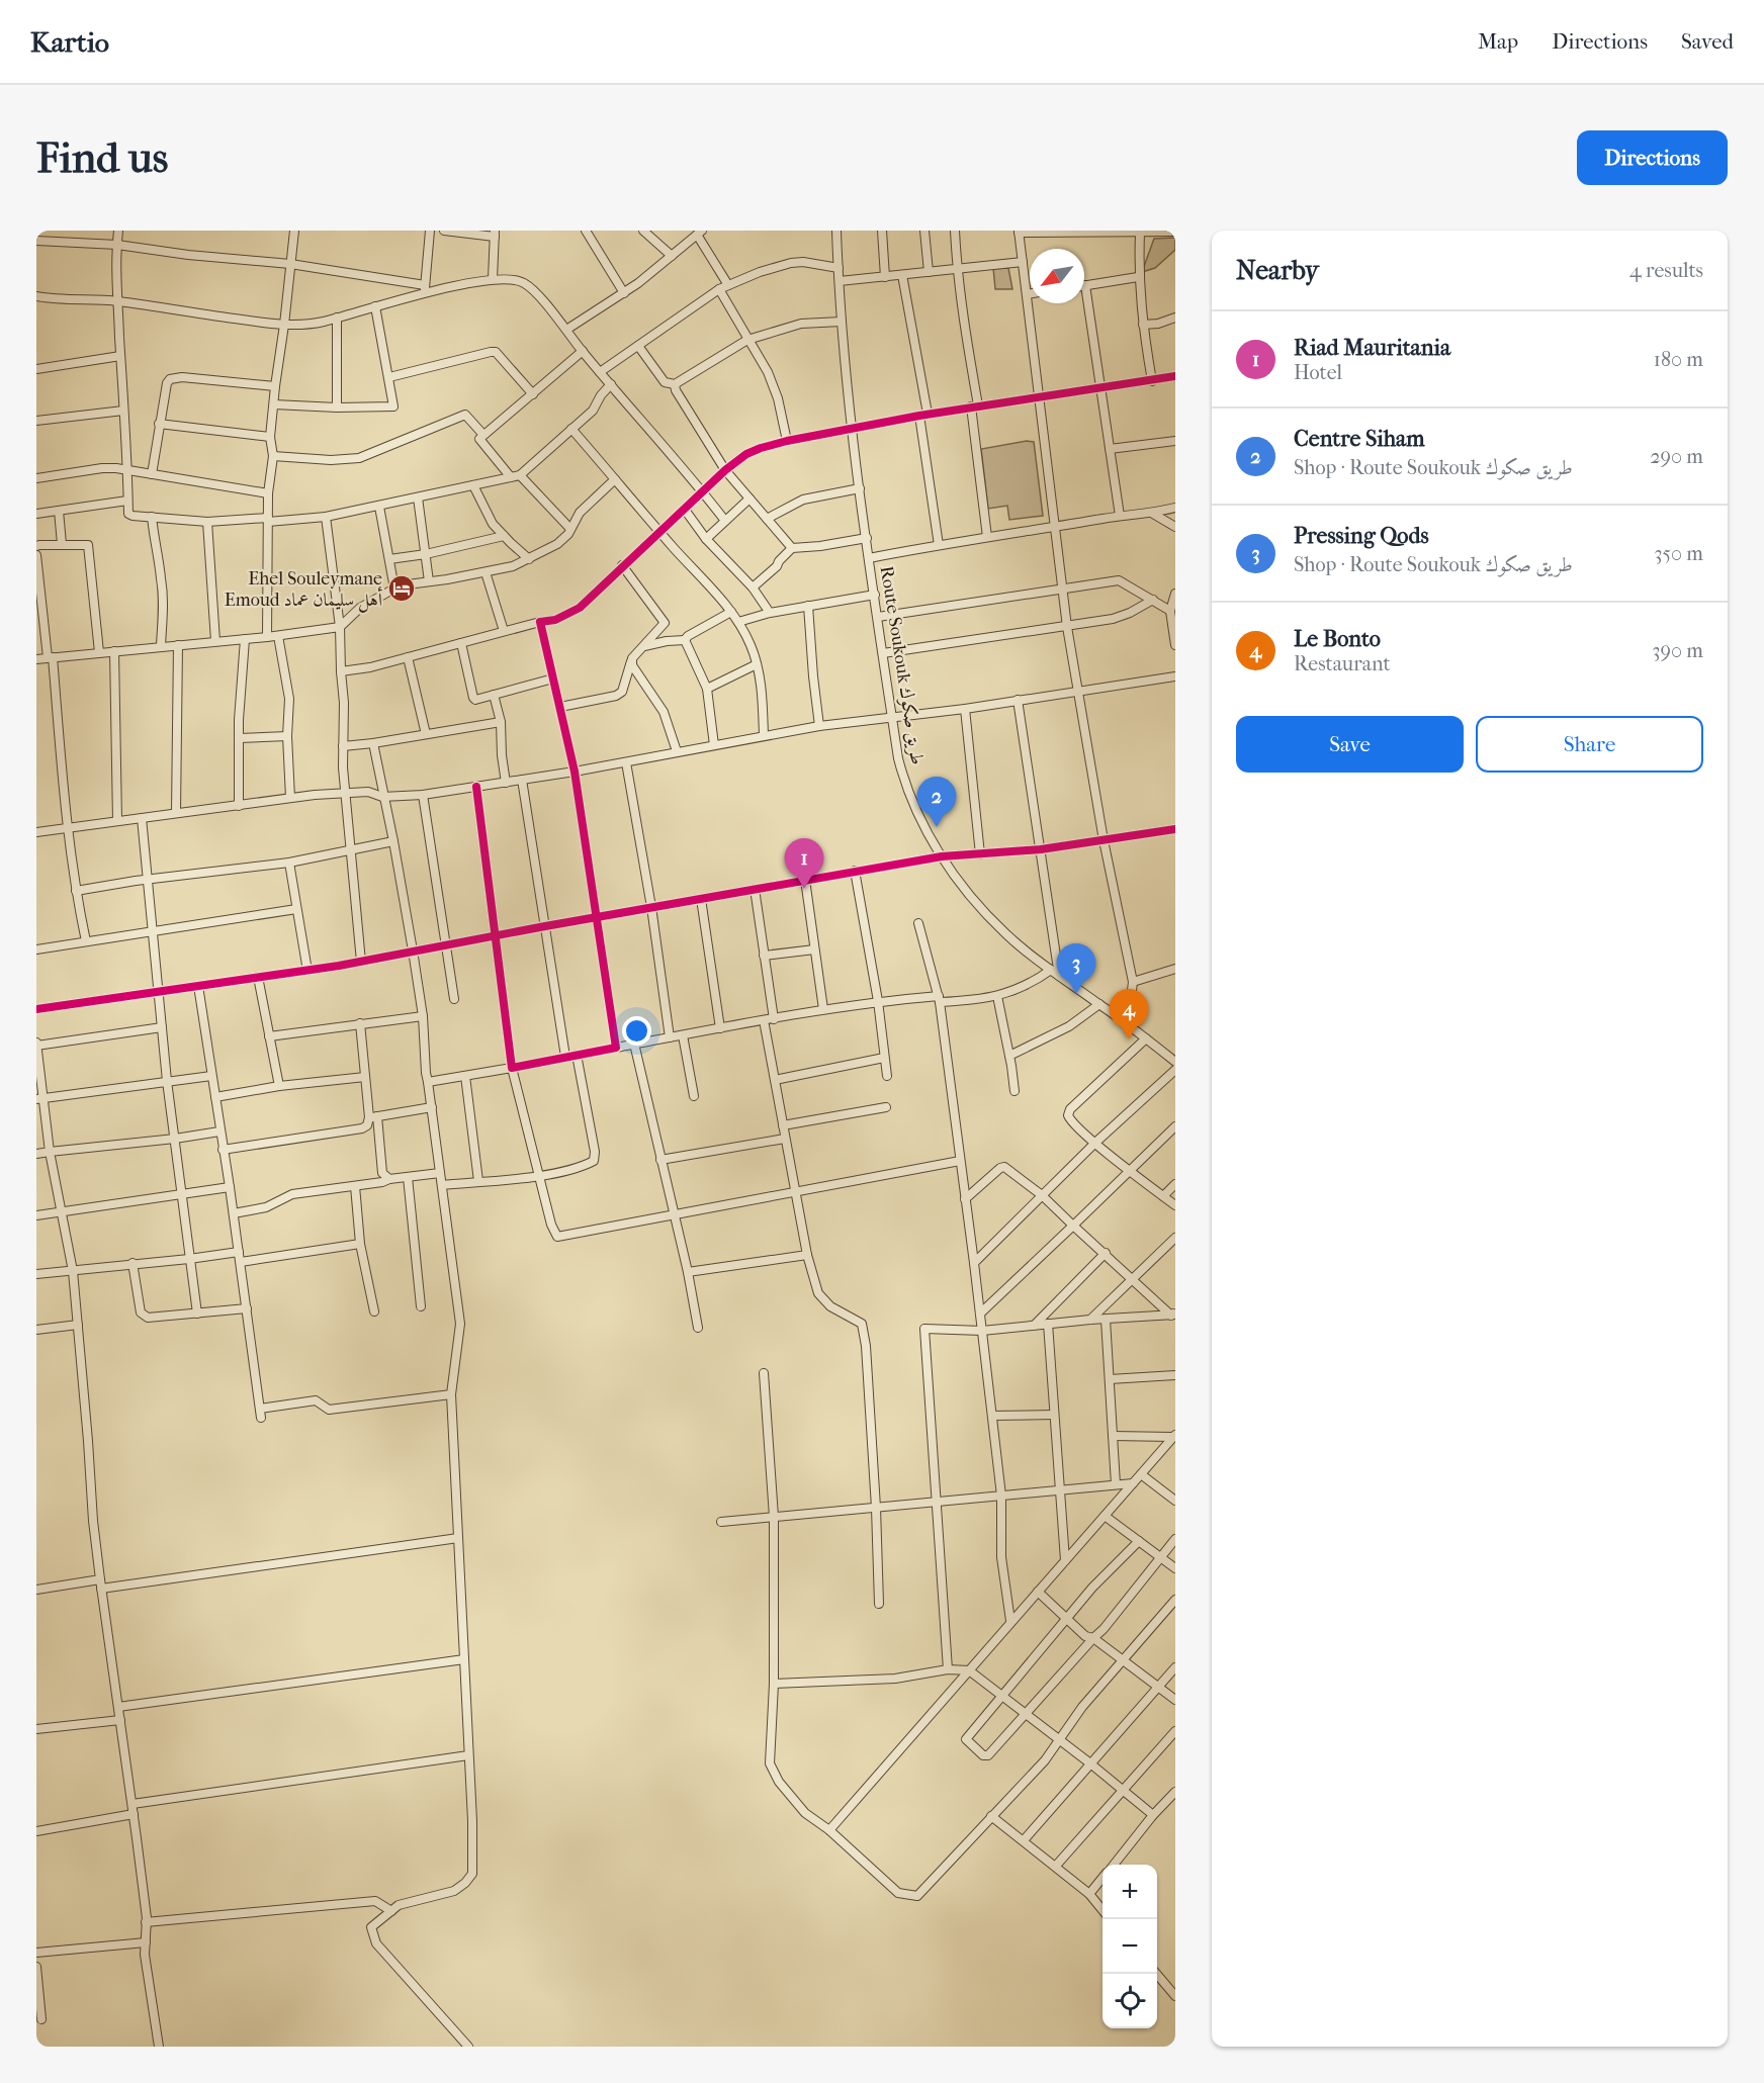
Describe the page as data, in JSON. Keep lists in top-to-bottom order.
{
  "streets": {
    "street": ["Route Soukouk طريق صكوك"]
  },
  "places": {
    "hotel": ["Ehel Souleymane Emoud أهل سليمان عماد"]
  },
  "north": "bottom left",
  "page": {
    "header": "Kartio",
    "nav": ["Map", "Directions", "Saved"],
    "buttons": [
      "Directions",
      ["Save", "Share"]
    ],
    "title": "Find us",
    "heading": ["Nearby", "4 results"],
    "list": [
      {
        "mark": "1",
        "name": "Riad Mauritania",
        "note": "Hotel",
        "value": "180 m"
      },
      {
        "mark": "2",
        "name": "Centre Siham",
        "note": "Shop · Route Soukouk طريق صكوك",
        "value": "290 m"
      },
      {
        "mark": "3",
        "name": "Pressing Qods",
        "note": "Shop · Route Soukouk طريق صكوك",
        "value": "350 m"
      },
      {
        "mark": "4",
        "name": "Le Bonto",
        "note": "Restaurant",
        "value": "390 m"
      }
    ],
    "pins": [
      "2",
      "1",
      "3",
      "4"
    ],
    "map_buttons": ["+", "−"]
  }
}
